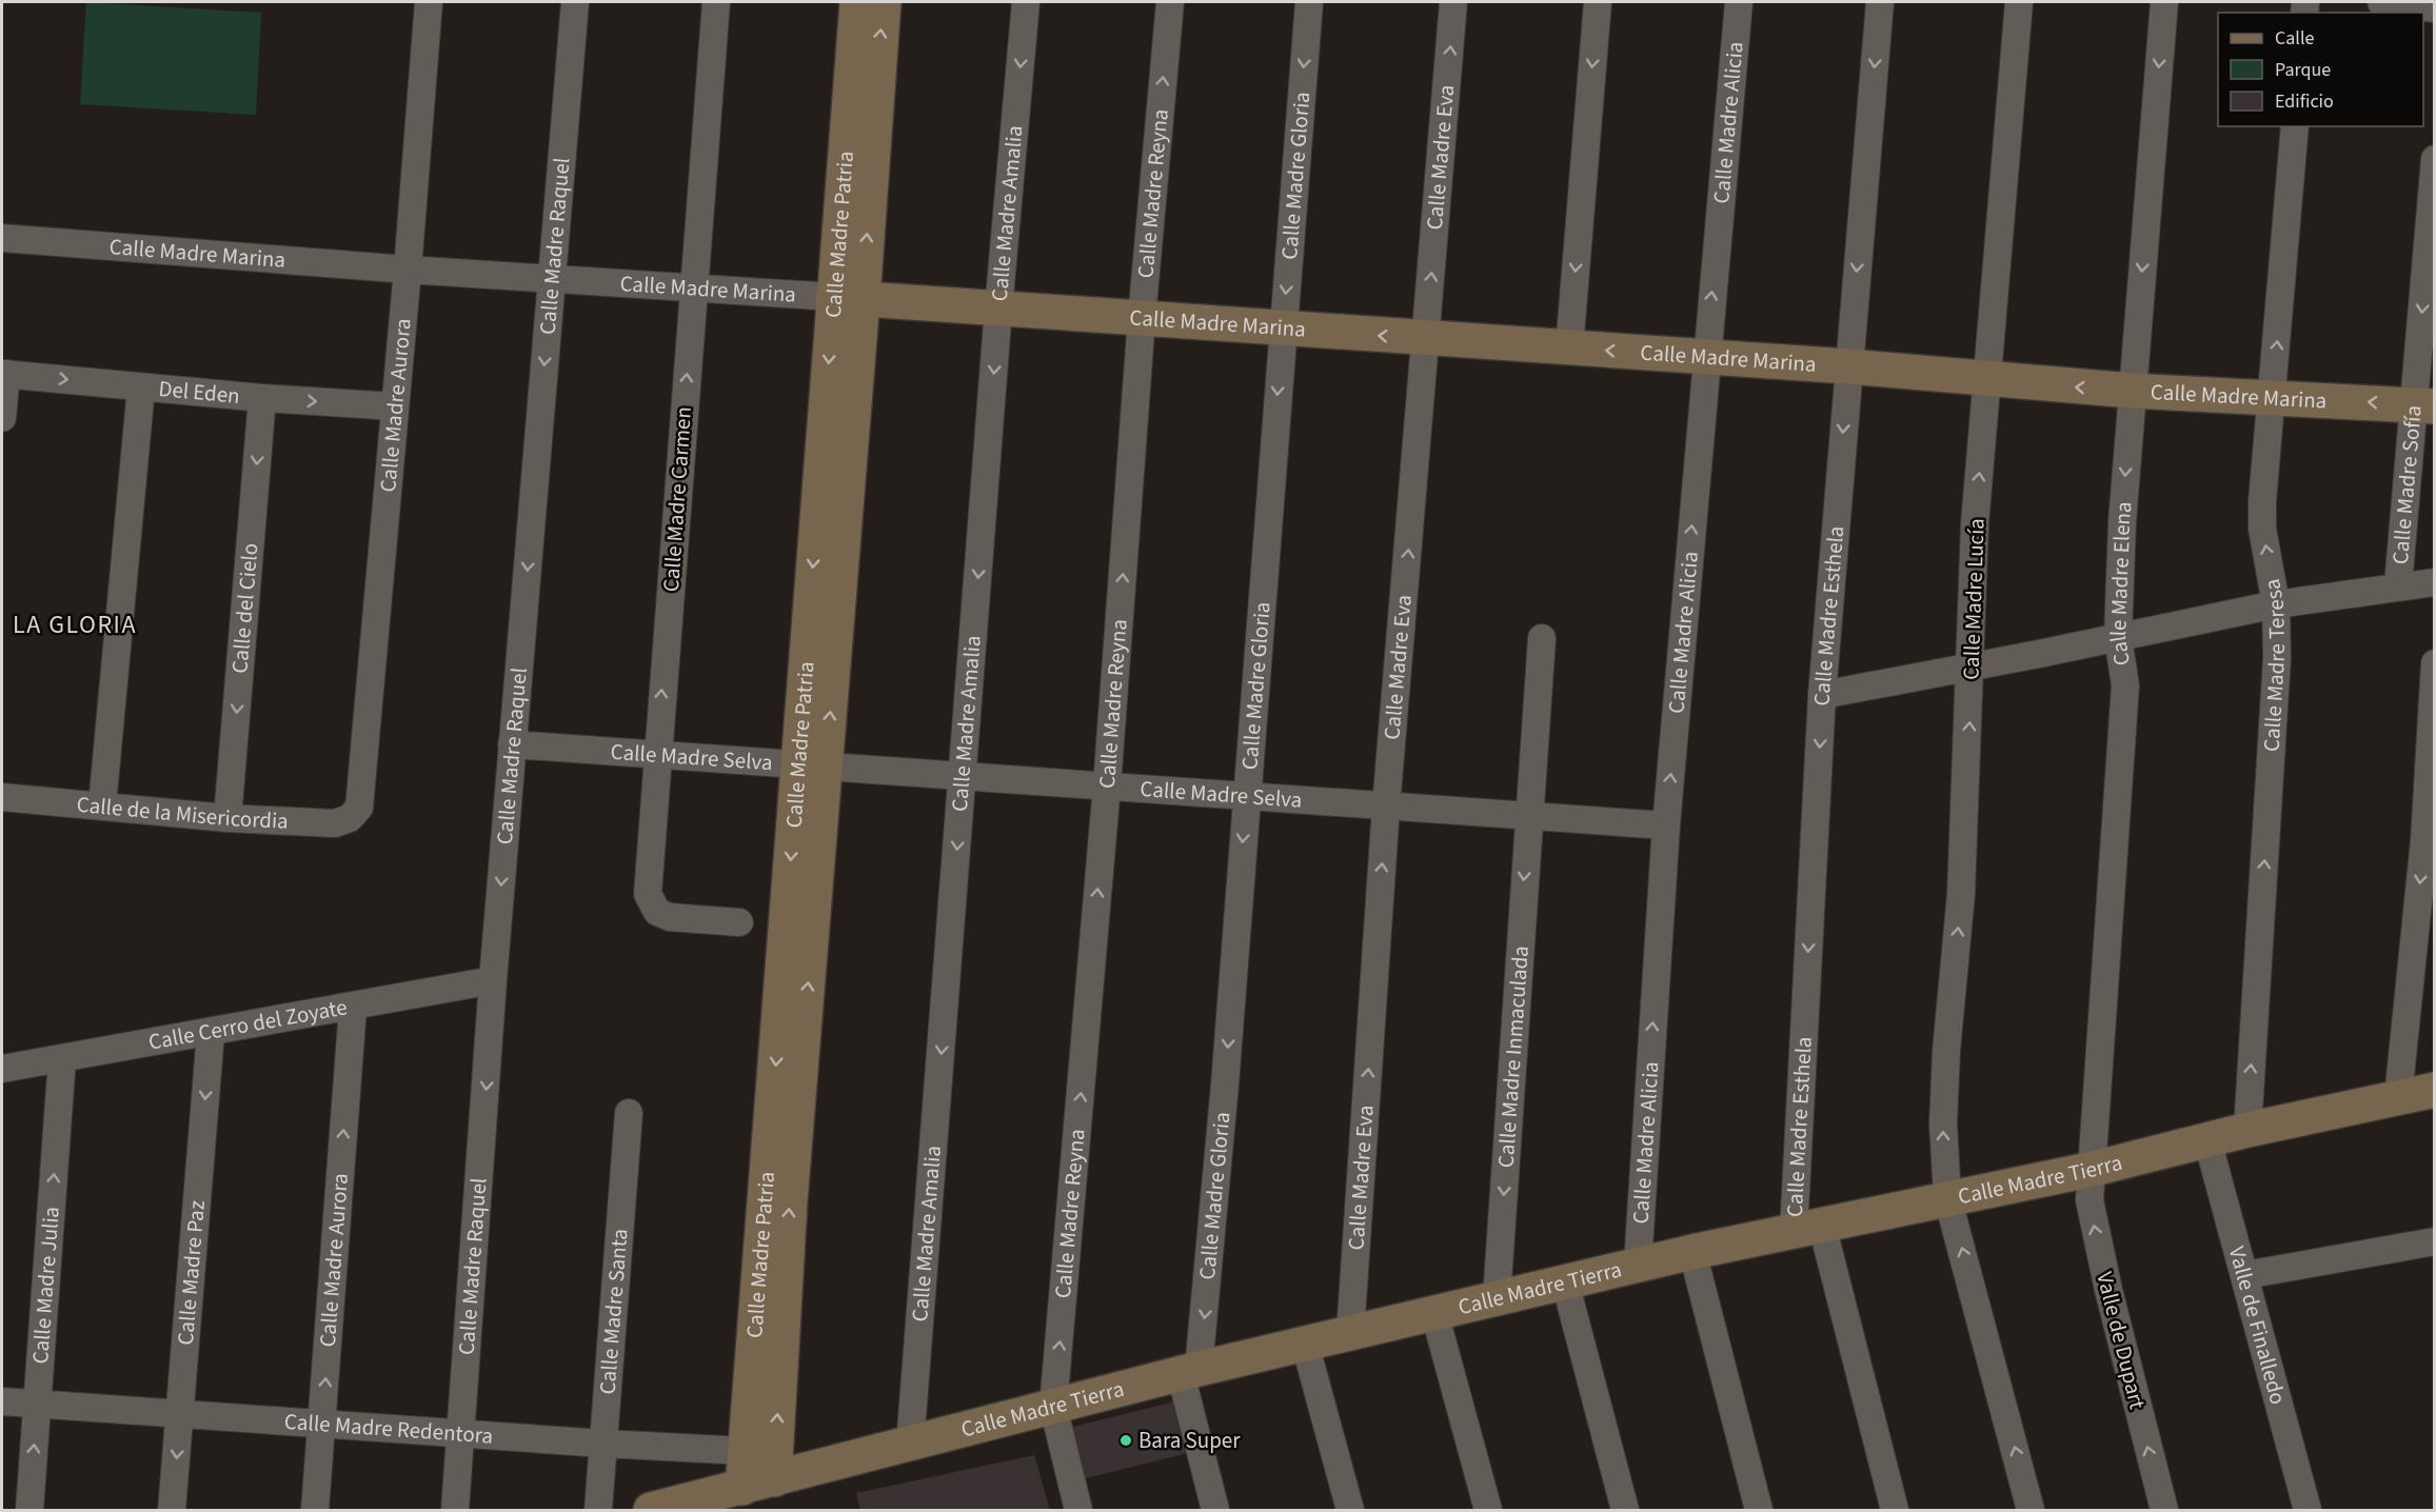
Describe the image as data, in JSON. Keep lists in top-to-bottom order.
{
  "streets": {
    "street": [
      "Calle Madre Alicia",
      "Calle Madre Eva",
      "Calle Madre Gloria",
      "Calle Madre Reyna",
      "Calle Madre Amalia",
      "Calle Madre Patria",
      "Calle Madre Raquel",
      "Calle Madre Marina",
      "Del Eden",
      "Calle Madre Aurora",
      "Calle Madre Sofía",
      "Calle Madre Carmen",
      "Calle Madre Elena",
      "Calle Madre Lucía",
      "Calle del Cielo",
      "Calle Madre Esthela",
      "Calle Madre Teresa",
      "Calle Madre Selva",
      "Calle de la Misericordia",
      "Calle Cerro del Zoyate",
      "Calle Madre Inmaculada",
      "Calle Madre Tierra",
      "Calle Madre Paz",
      "Calle Madre Julia",
      "Calle Madre Santa",
      "Valle de Finalledo",
      "Valle de Dupart",
      "Calle Madre Redentora"
    ]
  },
  "crossings": [
    ["Calle Madre Alicia", "Calle Madre Marina"],
    ["Calle Madre Alicia", "Calle Madre Selva"],
    ["Calle Madre Alicia", "Calle Madre Tierra"],
    ["Calle Madre Eva", "Calle Madre Marina"],
    ["Calle Madre Eva", "Calle Madre Selva"],
    ["Calle Madre Eva", "Calle Madre Tierra"],
    ["Calle Madre Gloria", "Calle Madre Marina"],
    ["Calle Madre Gloria", "Calle Madre Selva"],
    ["Calle Madre Gloria", "Calle Madre Tierra"],
    ["Calle Madre Reyna", "Calle Madre Marina"],
    ["Calle Madre Reyna", "Calle Madre Selva"],
    ["Calle Madre Reyna", "Calle Madre Tierra"],
    ["Calle Madre Amalia", "Calle Madre Marina"],
    ["Calle Madre Amalia", "Calle Madre Selva"],
    ["Calle Madre Amalia", "Calle Madre Tierra"],
    ["Calle Madre Patria", "Calle Madre Marina"],
    ["Calle Madre Patria", "Calle Madre Selva"],
    ["Calle Madre Patria", "Calle Madre Tierra"],
    ["Calle Madre Patria", "Calle Madre Redentora"],
    ["Calle Madre Raquel", "Calle Madre Marina"],
    ["Calle Madre Raquel", "Calle Madre Selva"],
    ["Calle Madre Raquel", "Calle Cerro del Zoyate"],
    ["Calle Madre Raquel", "Calle Madre Redentora"],
    ["Calle Madre Marina", "Calle Madre Aurora"],
    ["Calle Madre Marina", "Calle Madre Sofía"],
    ["Calle Madre Marina", "Calle Madre Carmen"],
    ["Calle Madre Marina", "Calle Madre Elena"],
    ["Calle Madre Marina", "Calle Madre Lucía"],
    ["Calle Madre Marina", "Calle Madre Esthela"],
    ["Calle Madre Marina", "Calle Madre Teresa"],
    ["Del Eden", "Calle Madre Aurora"],
    ["Del Eden", "Calle del Cielo"],
    ["Calle Madre Aurora", "Calle de la Misericordia"],
    ["Calle Madre Aurora", "Calle Cerro del Zoyate"],
    ["Calle Madre Aurora", "Calle Madre Redentora"],
    ["Calle Madre Carmen", "Calle Madre Selva"],
    ["Calle Madre Elena", "Calle Madre Tierra"],
    ["Calle Madre Elena", "Valle de Dupart"],
    ["Calle Madre Lucía", "Calle Madre Tierra"],
    ["Calle del Cielo", "Calle de la Misericordia"],
    ["Calle Madre Esthela", "Calle Madre Tierra"],
    ["Calle Madre Teresa", "Calle Madre Tierra"],
    ["Calle Madre Selva", "Calle Madre Inmaculada"],
    ["Calle Cerro del Zoyate", "Calle Madre Paz"],
    ["Calle Cerro del Zoyate", "Calle Madre Julia"],
    ["Calle Madre Inmaculada", "Calle Madre Tierra"],
    ["Calle Madre Tierra", "Valle de Finalledo"],
    ["Calle Madre Tierra", "Valle de Dupart"],
    ["Calle Madre Tierra", "Calle Madre Redentora"],
    ["Calle Madre Paz", "Calle Madre Redentora"],
    ["Calle Madre Julia", "Calle Madre Redentora"],
    ["Calle Madre Santa", "Calle Madre Redentora"]
  ],
  "one_way": [
    "Calle Madre Alicia",
    "Calle Madre Gloria",
    "Calle Madre Reyna",
    "Calle Madre Amalia",
    "Calle Madre Raquel",
    "Del Eden",
    "Calle Madre Sofía",
    "Calle Madre Carmen",
    "Calle Madre Elena",
    "Calle Madre Lucía",
    "Calle Madre Esthela",
    "Calle Madre Inmaculada",
    "Calle Madre Paz",
    "Calle Madre Julia",
    "Valle de Dupart"
  ],
  "districts": ["LA GLORIA"],
  "places": ["Bara Super"],
  "legend": ["Calle", "Parque", "Edificio"]
}
